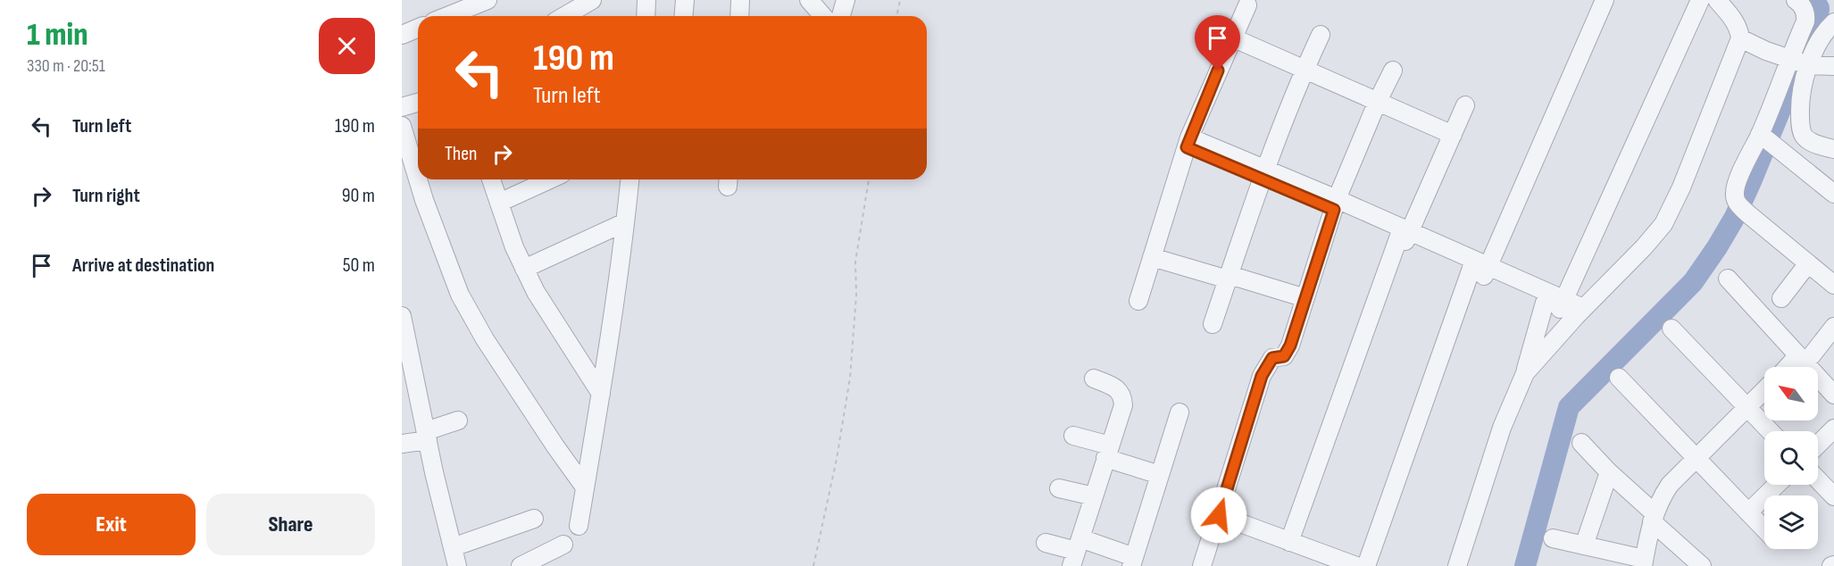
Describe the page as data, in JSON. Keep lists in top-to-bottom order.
{
  "north": "top left",
  "page": {
    "heading": ["1 min", "330 m · 20:51"],
    "turn": ["190 m", "Turn left"],
    "list": [
      {
        "name": "Turn left",
        "value": "190 m"
      },
      {
        "name": "Turn right",
        "value": "90 m"
      },
      {
        "name": "Arrive at destination",
        "value": "50 m"
      }
    ],
    "then": "Then",
    "buttons": ["Exit", "Share"]
  }
}
